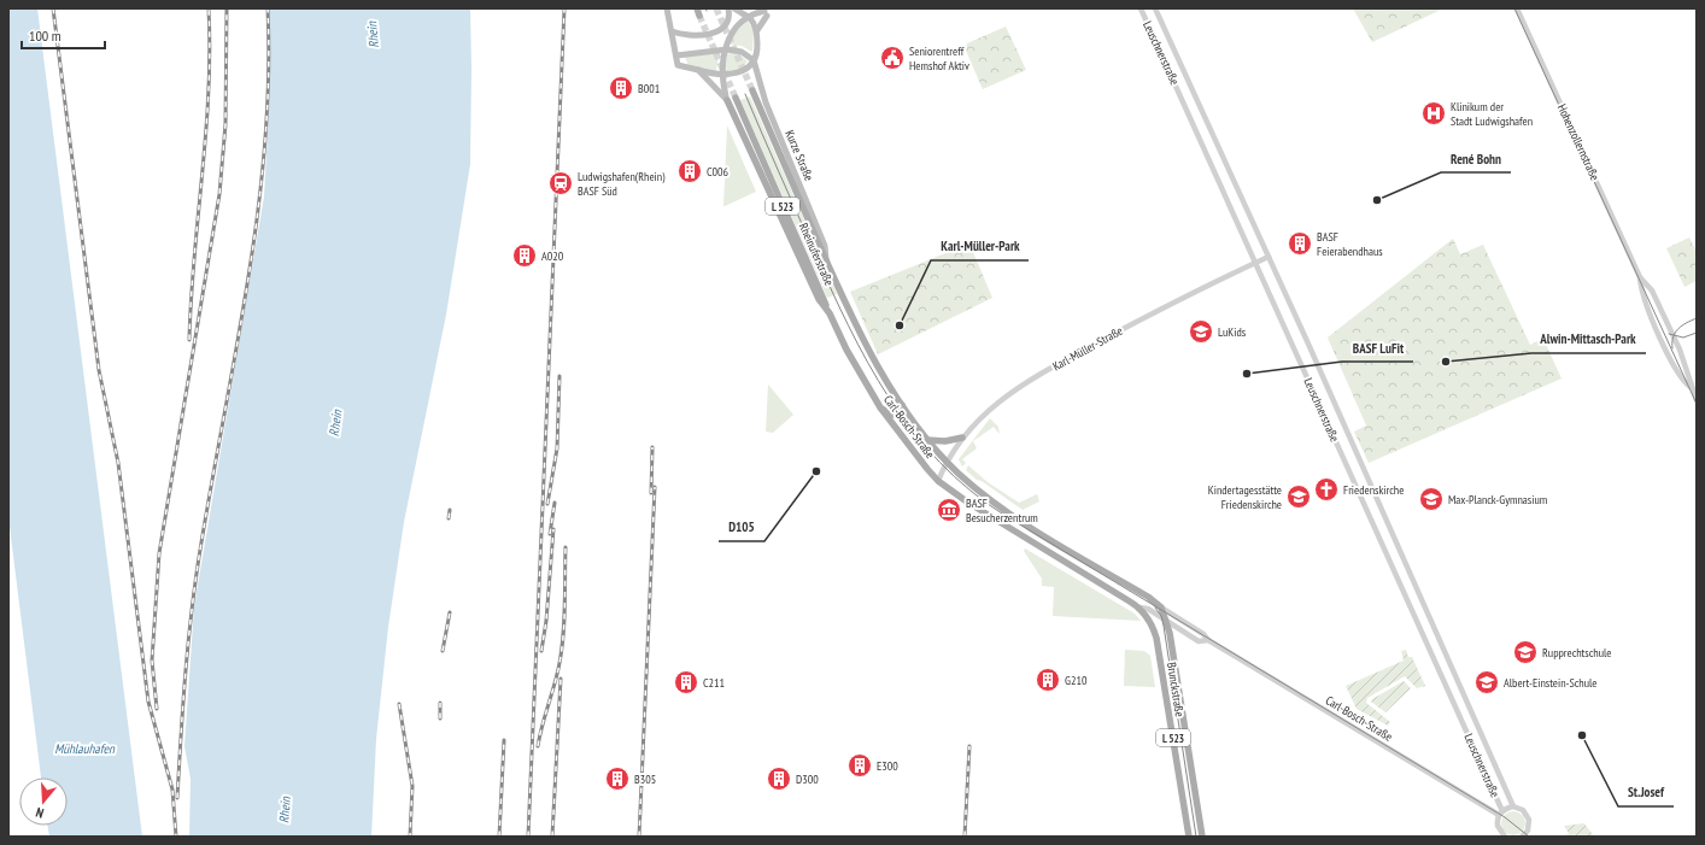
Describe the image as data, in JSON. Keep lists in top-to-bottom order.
{
  "streets": {
    "main road": [
      "Kurze Straße",
      "L 523",
      "Rheinuferstraße",
      "Carl-Bosch-Straße",
      "Brunckstraße"
    ],
    "street": ["Leuschnerstraße", "Hohenzollernstraße", "Karl-Müller-Straße"]
  },
  "crossings": [
    ["Leuschnerstraße", "Karl-Müller-Straße"],
    ["Leuschnerstraße", "Carl-Bosch-Straße"],
    ["Kurze Straße", "Rheinuferstraße"],
    ["Kurze Straße", "Carl-Bosch-Straße"],
    ["L 523", "Carl-Bosch-Straße"],
    ["Rheinuferstraße", "Carl-Bosch-Straße"],
    ["Karl-Müller-Straße", "Carl-Bosch-Straße"],
    ["Carl-Bosch-Straße", "Brunckstraße"]
  ],
  "water": ["Rhein", "Mühlauhafen"],
  "places": {
    "public building": ["Seniorentreff Hemshof Aktiv"],
    "building": [
      "B001",
      "C006",
      "BASF Feierabendhaus",
      "A020",
      "G210",
      "C211",
      "E300",
      "B305",
      "D300"
    ],
    "hospital": ["Klinikum der Stadt Ludwigshafen"],
    "station": ["Ludwigshafen(Rhein) BASF Süd"],
    "other": [
      "René Bohn",
      "Karl-Müller-Park",
      "Alwin-Mittasch-Park",
      "BASF LuFit",
      "D105",
      "St.Josef"
    ],
    "school or university": [
      "LuKids",
      "Kindertagesstätte Friedenskirche",
      "Max-Planck-Gymnasium",
      "Rupprechtschule",
      "Albert-Einstein-Schule"
    ],
    "church": ["Friedenskirche"],
    "museum": ["BASF Besucherzentrum"]
  },
  "scale_bar": "100 m",
  "north": "bottom"
}
